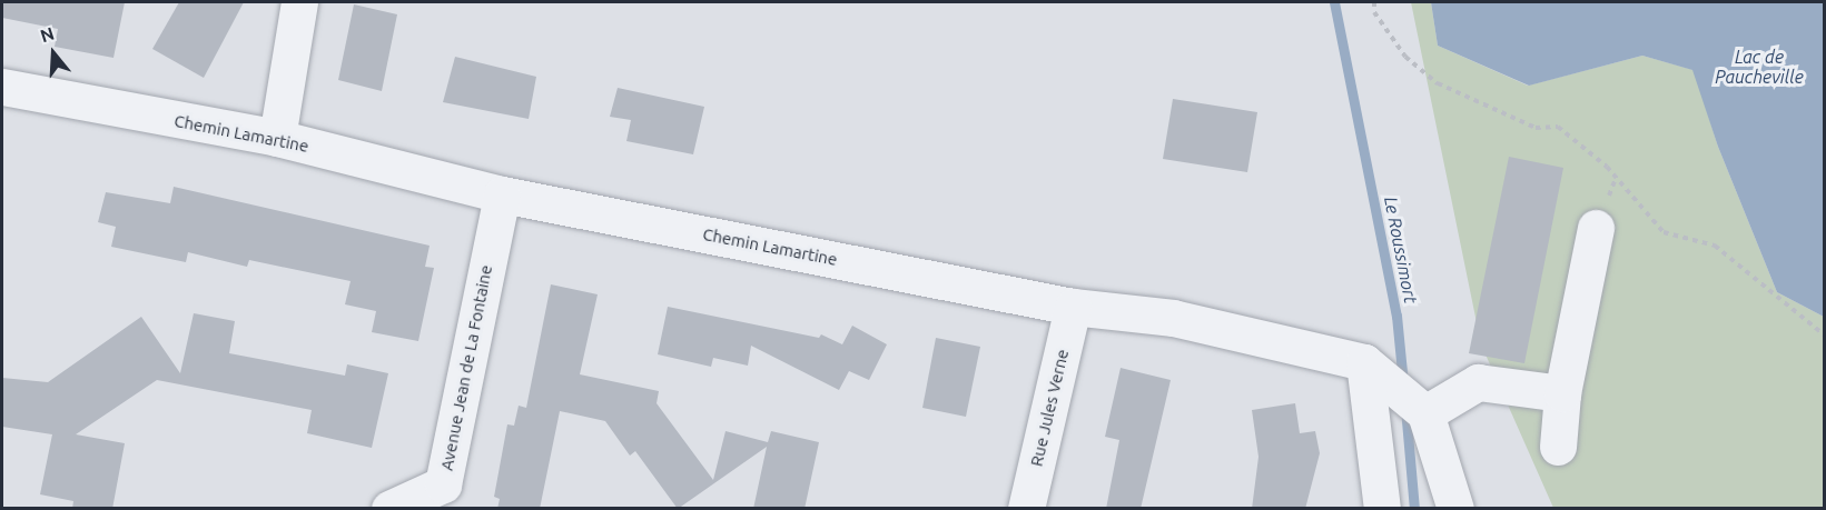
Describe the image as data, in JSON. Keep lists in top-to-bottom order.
{
  "streets": {
    "street": ["Chemin Lamartine", "Avenue Jean de La Fontaine", "Rue Jules Verne"]
  },
  "crossings": [
    ["Chemin Lamartine", "Avenue Jean de La Fontaine"],
    ["Chemin Lamartine", "Rue Jules Verne"]
  ],
  "water": ["Lac de Paucheville", "Le Roussimort"],
  "north": "top"
}
